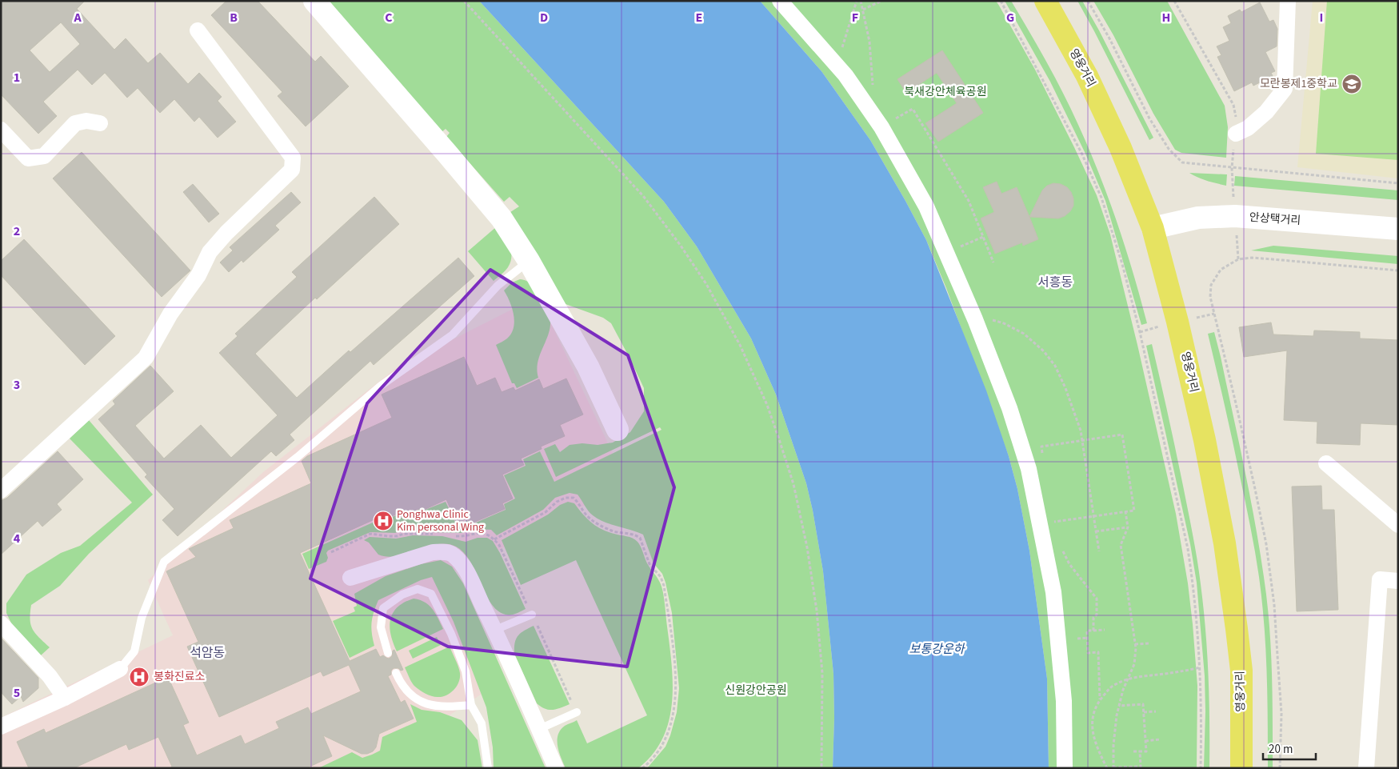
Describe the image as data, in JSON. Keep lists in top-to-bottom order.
{
  "streets": {
    "main road": ["영웅거리"],
    "street": ["안상택거리"]
  },
  "crossings": [
    ["영웅거리", "안상택거리"]
  ],
  "districts": ["서흥동", "석암동"],
  "water": ["보통강운하"],
  "parks": ["북새강안체육공원", "신원강안공원"],
  "places": {
    "school or university": ["모란봉제1중학교"],
    "hospital": ["Ponghwa Clinic Kim personal Wing", "봉화진료소"]
  },
  "scale_bar": "20 m",
  "grid": {
    "columns": [
      "A",
      "B",
      "C",
      "D",
      "E",
      "F",
      "G",
      "H",
      "I"
    ],
    "rows": [
      "1",
      "2",
      "3",
      "4",
      "5"
    ]
  }
}
